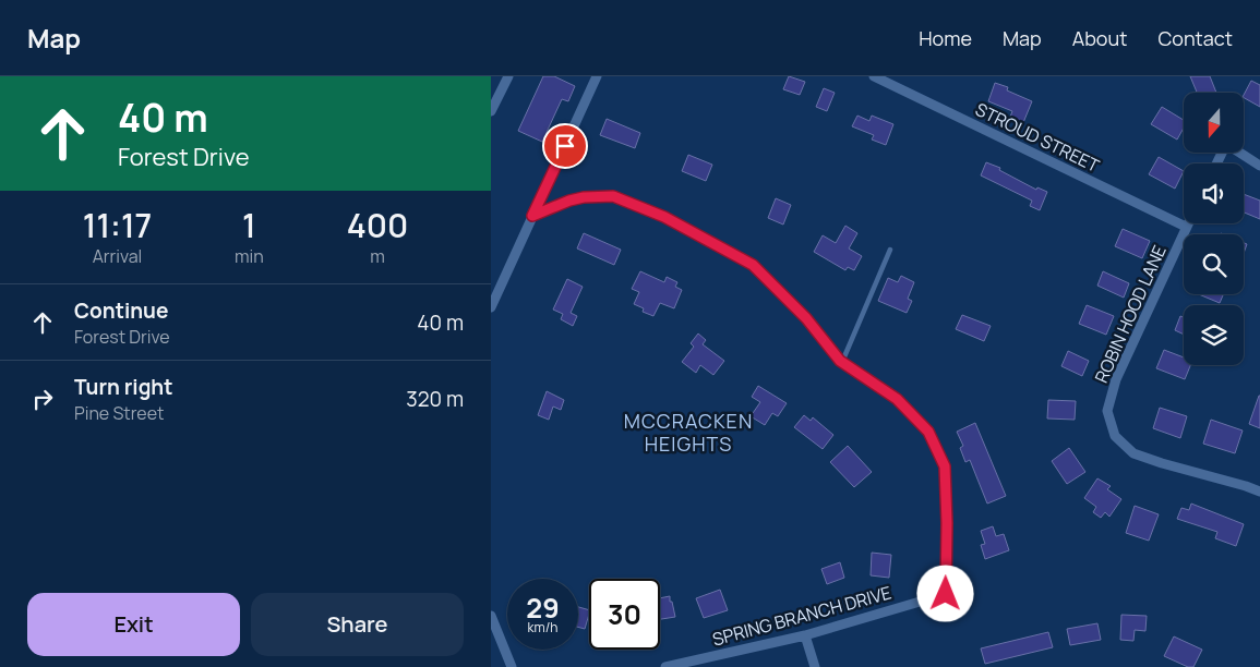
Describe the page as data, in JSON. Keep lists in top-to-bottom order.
{
  "streets": {
    "street": ["STROUD STREET", "ROBIN HOOD LANE", "SPRING BRANCH DRIVE"]
  },
  "crossings": [
    ["STROUD STREET", "ROBIN HOOD LANE"]
  ],
  "districts": ["MCCRACKEN HEIGHTS"],
  "north": "bottom",
  "page": {
    "header": "Map",
    "nav": [
      "Home",
      "Map",
      "About",
      "Contact"
    ],
    "turn": ["40 m", "Forest Drive"],
    "eta": [
      "11:17",
      "Arrival",
      "1",
      "min",
      "400",
      "m"
    ],
    "list": [
      {
        "name": "Continue",
        "note": "Forest Drive",
        "value": "40 m"
      },
      {
        "name": "Turn right",
        "note": "Pine Street",
        "value": "320 m"
      }
    ],
    "speed": "29 km/h",
    "limit": "30",
    "buttons": ["Exit", "Share"]
  }
}
